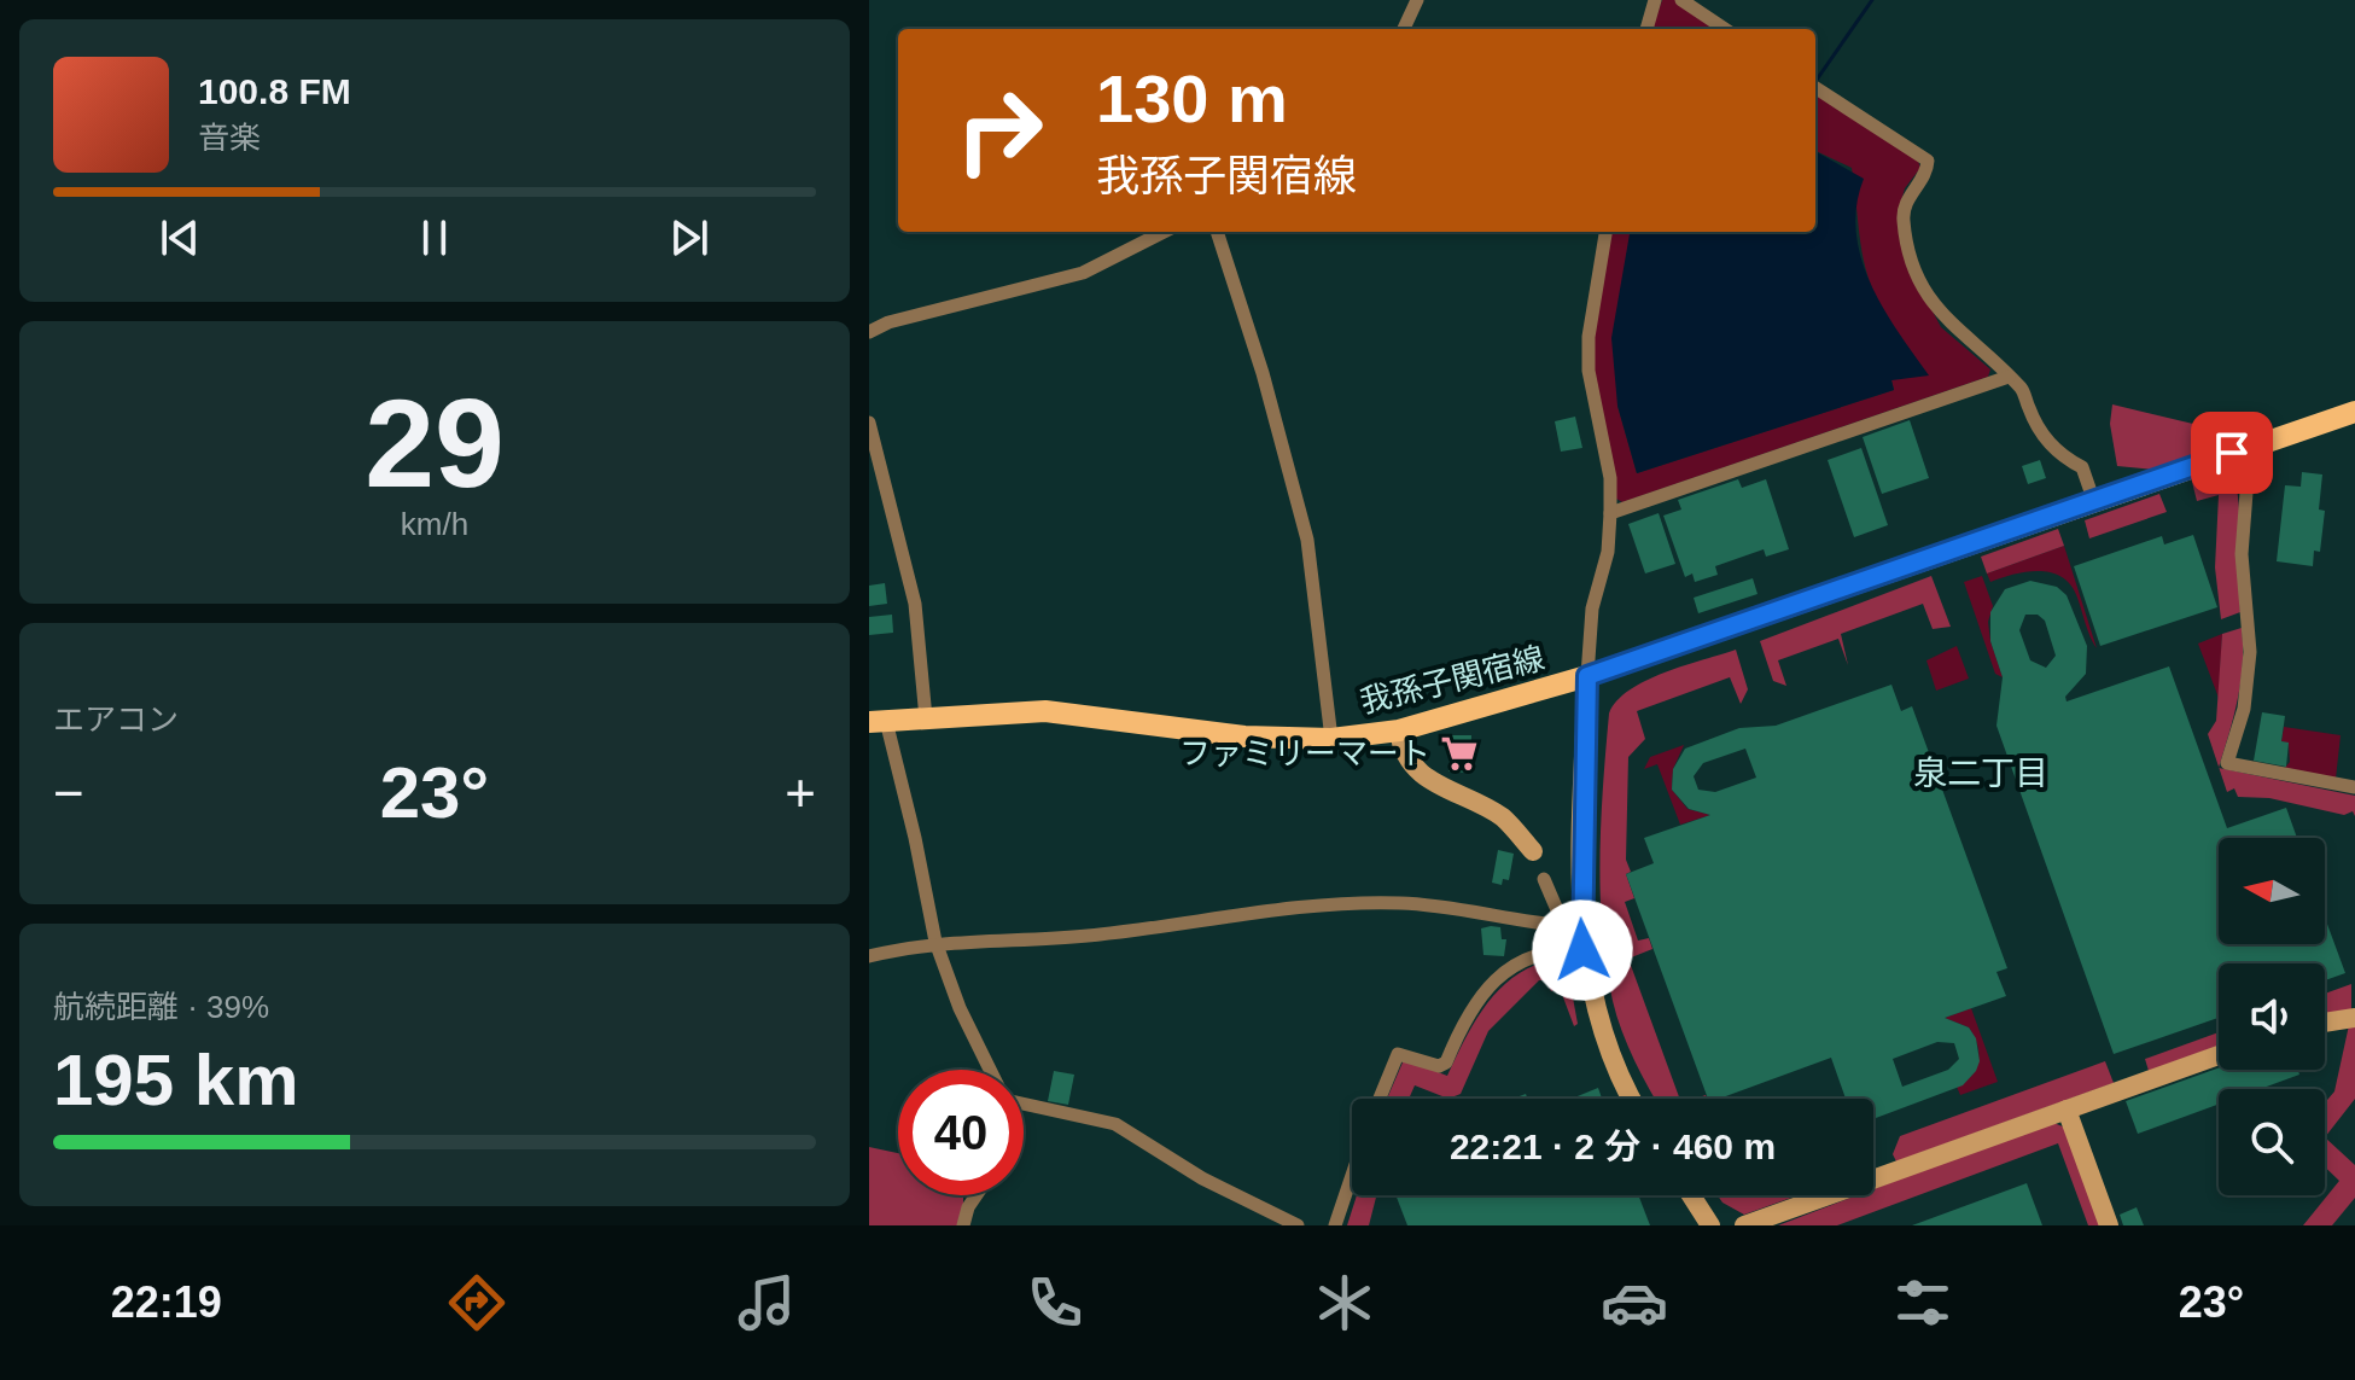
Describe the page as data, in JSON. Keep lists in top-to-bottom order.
{
  "streets": {
    "main road": ["我孫子関宿線"]
  },
  "districts": ["泉二丁目"],
  "places": {
    "supermarket": ["ファミリーマート"]
  },
  "north": "left",
  "page": {
    "turn": ["130 m", "我孫子関宿線"],
    "song": ["100.8 FM", "音楽"],
    "tile": [
      ["29", "km/h"],
      "エアコン",
      ["航続距離 · 39%", "195 km"]
    ],
    "heat": ["−", "23°", "+"],
    "limit": "40",
    "trip": "22:21 · 2 分 · 460 m",
    "tabs": ["22:19", "23°"]
  }
}
